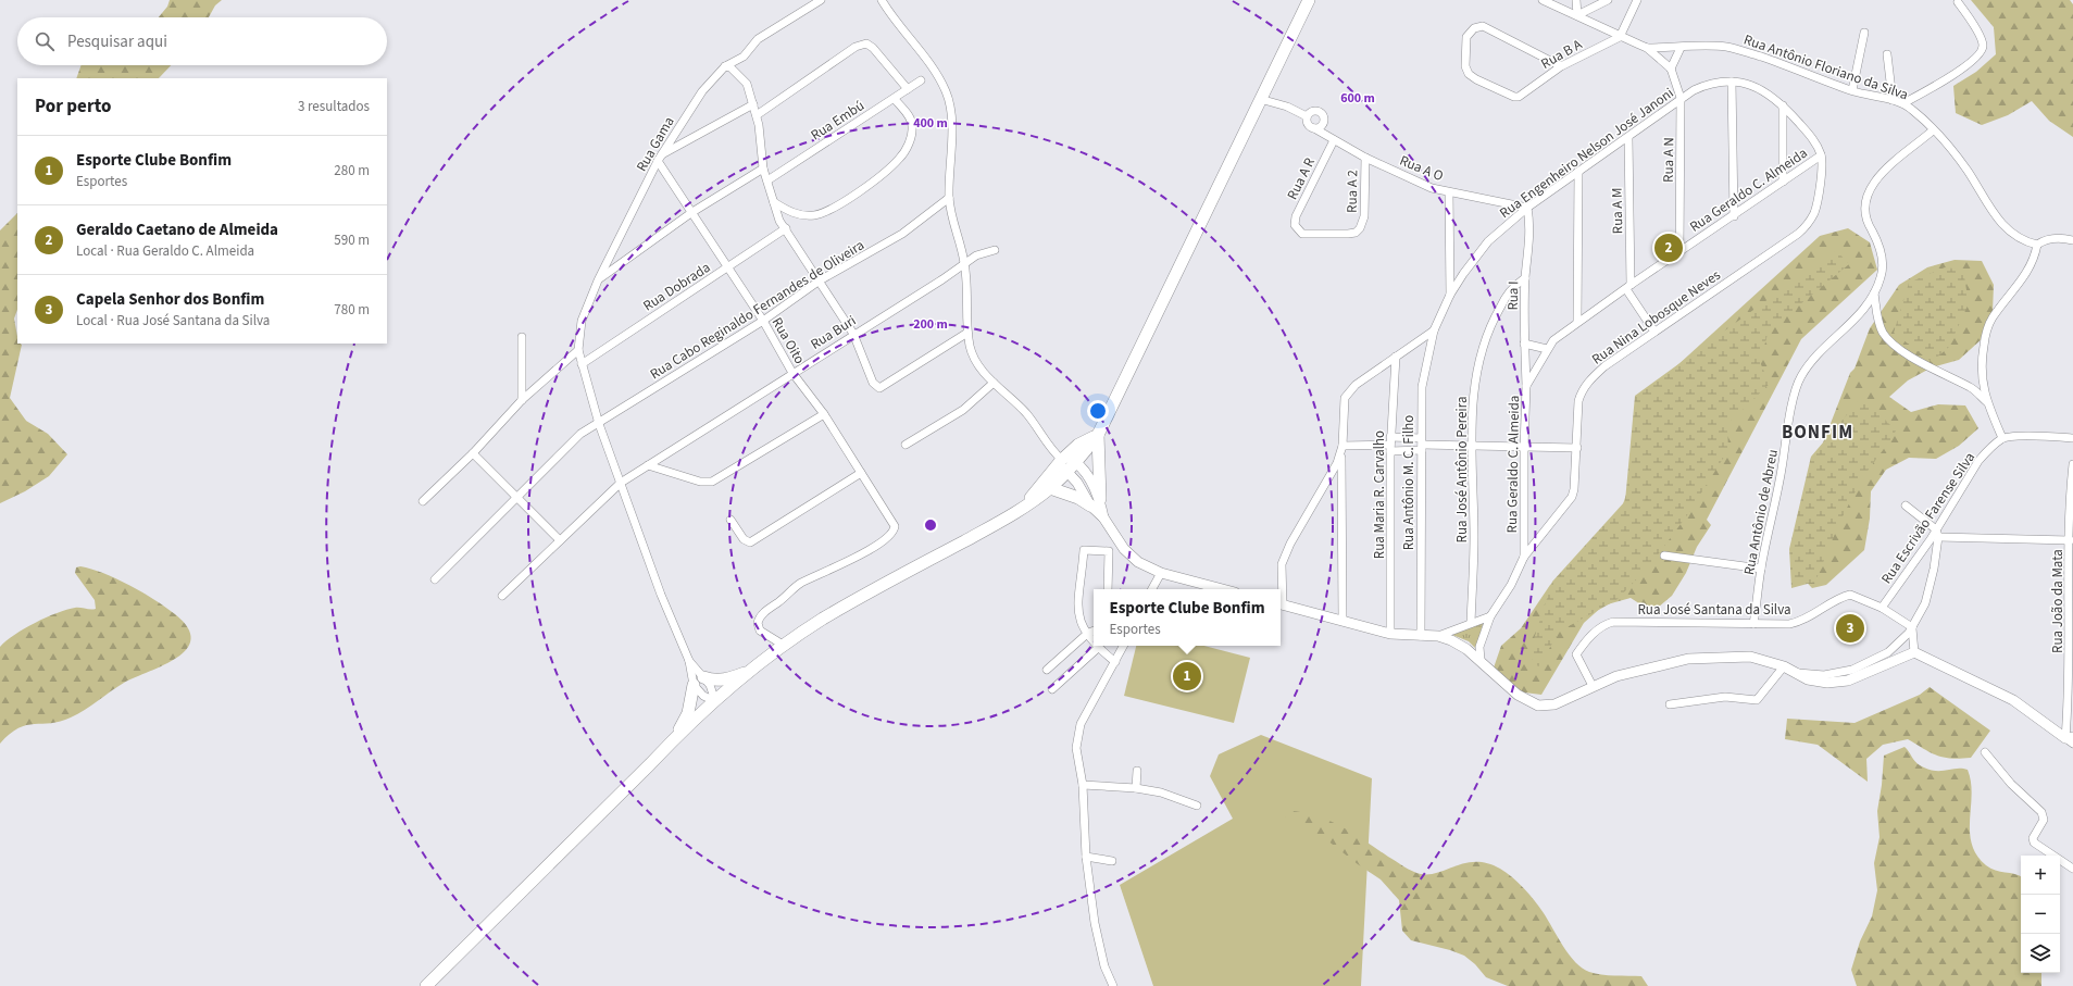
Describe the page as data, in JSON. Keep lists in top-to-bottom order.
{
  "streets": {
    "street": [
      "Rua B A",
      "Rua Antônio Floriano da Silva",
      "Rua Embú",
      "Rua Gama",
      "Rua Engenheiro Nelson José Janoni",
      "Rua A N",
      "Rua A O",
      "Rua A R",
      "Rua Geraldo C. Almeida",
      "Rua A 2",
      "Rua A M",
      "Rua Dobrada",
      "Rua I",
      "Rua Cabo Reginaldo Fernandes de Oliveira",
      "Rua Nina Lobosque Neves",
      "Rua Buri",
      "Rua Oito",
      "Rua José Antônio Pereira",
      "Rua Antônio M. C. Filho",
      "Rua Maria R. Carvalho",
      "Rua Antônio de Abreu",
      "Rua Escrivão Farense Silva",
      "Rua João da Mata",
      "Rua José Santana da Silva"
    ]
  },
  "crossings": [
    ["Rua B A", "Rua Antônio Floriano da Silva"],
    ["Rua Antônio Floriano da Silva", "Rua Antônio de Abreu"],
    ["Rua Gama", "Rua Dobrada"],
    ["Rua Gama", "Rua Cabo Reginaldo Fernandes de Oliveira"],
    ["Rua Gama", "Rua Buri"],
    ["Rua Gama", "Rua Oito"],
    ["Rua Engenheiro Nelson José Janoni", "Rua A N"],
    ["Rua Engenheiro Nelson José Janoni", "Rua A O"],
    ["Rua Engenheiro Nelson José Janoni", "Rua Geraldo C. Almeida"],
    ["Rua Engenheiro Nelson José Janoni", "Rua A M"],
    ["Rua Engenheiro Nelson José Janoni", "Rua I"],
    ["Rua Engenheiro Nelson José Janoni", "Rua Nina Lobosque Neves"],
    ["Rua Engenheiro Nelson José Janoni", "Rua Antônio M. C. Filho"],
    ["Rua A N", "Rua Geraldo C. Almeida"],
    ["Rua A O", "Rua A R"],
    ["Rua A O", "Rua A 2"],
    ["Rua A O", "Rua I"],
    ["Rua A R", "Rua A 2"],
    ["Rua Geraldo C. Almeida", "Rua A M"],
    ["Rua Geraldo C. Almeida", "Rua I"],
    ["Rua Geraldo C. Almeida", "Rua Nina Lobosque Neves"],
    ["Rua Dobrada", "Rua Oito"],
    ["Rua I", "Rua José Antônio Pereira"],
    ["Rua Cabo Reginaldo Fernandes de Oliveira", "Rua Oito"],
    ["Rua Buri", "Rua Oito"],
    ["Rua Antônio de Abreu", "Rua José Santana da Silva"],
    ["Rua Escrivão Farense Silva", "Rua José Santana da Silva"]
  ],
  "districts": ["BONFIM"],
  "page": {
    "search": "Pesquisar aqui",
    "heading": ["Por perto", "3 resultados"],
    "list": [
      {
        "mark": "1",
        "name": "Esporte Clube Bonfim",
        "note": "Esportes",
        "value": "280 m"
      },
      {
        "mark": "2",
        "name": "Geraldo Caetano de Almeida",
        "note": "Local · Rua Geraldo C. Almeida",
        "value": "590 m"
      },
      {
        "mark": "3",
        "name": "Capela Senhor dos Bonfim",
        "note": "Local · Rua José Santana da Silva",
        "value": "780 m"
      }
    ],
    "pins": ["2", "3", "1"],
    "popup": ["Esporte Clube Bonfim", "Esportes"],
    "map_buttons": ["+", "−"]
  },
  "rings": ["600 m", "400 m", "200 m"]
}
